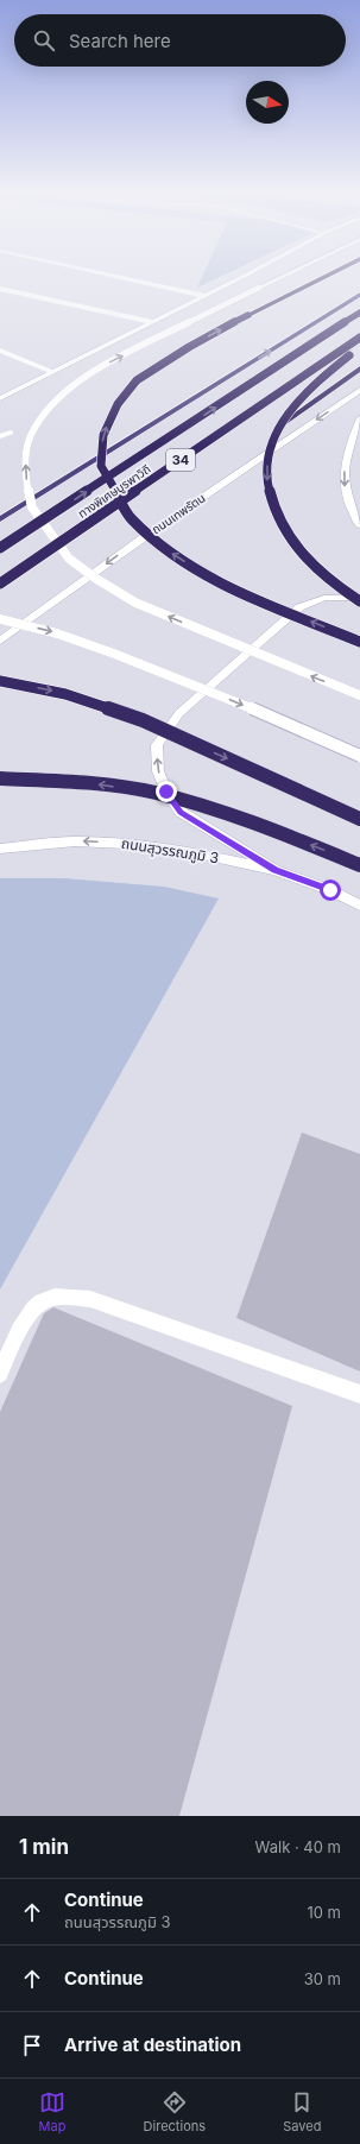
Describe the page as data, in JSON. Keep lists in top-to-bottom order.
{
  "streets": {
    "highway": ["ทางพิเศษบูรพาวิถี"],
    "main road": ["ถนนเทพรัตน", "ถนนสุวรรณภูมิ 3"]
  },
  "one_way": ["ถนนเทพรัตน", "ถนนสุวรรณภูมิ 3"],
  "north": "right",
  "page": {
    "search": "Search here",
    "heading": ["1 min", "Walk · 40 m"],
    "list": [
      ["Continue", "ถนนสุวรรณภูมิ 3", "10 m"],
      ["Continue", "30 m"],
      "Arrive at destination"
    ],
    "nav": ["Map", "Directions", "Saved"]
  }
}
